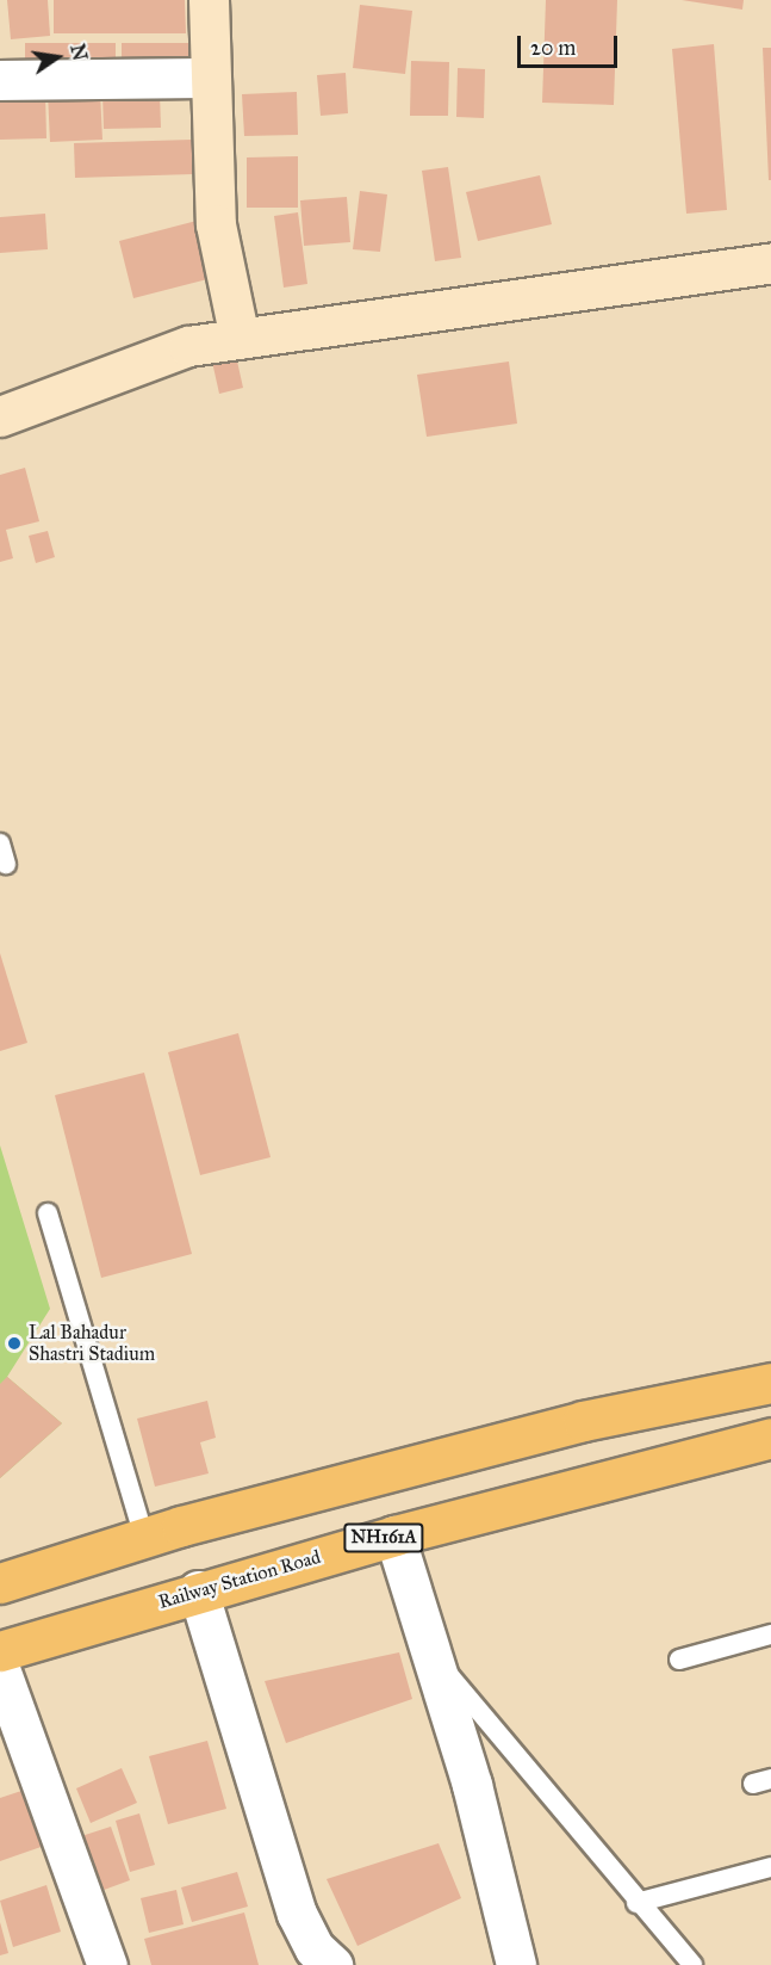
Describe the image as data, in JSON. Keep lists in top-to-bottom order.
{
  "streets": {
    "highway": ["NH161A", "Railway Station Road"]
  },
  "places": ["Lal Bahadur Shastri Stadium"],
  "scale_bar": "20 m",
  "north": "right"
}
